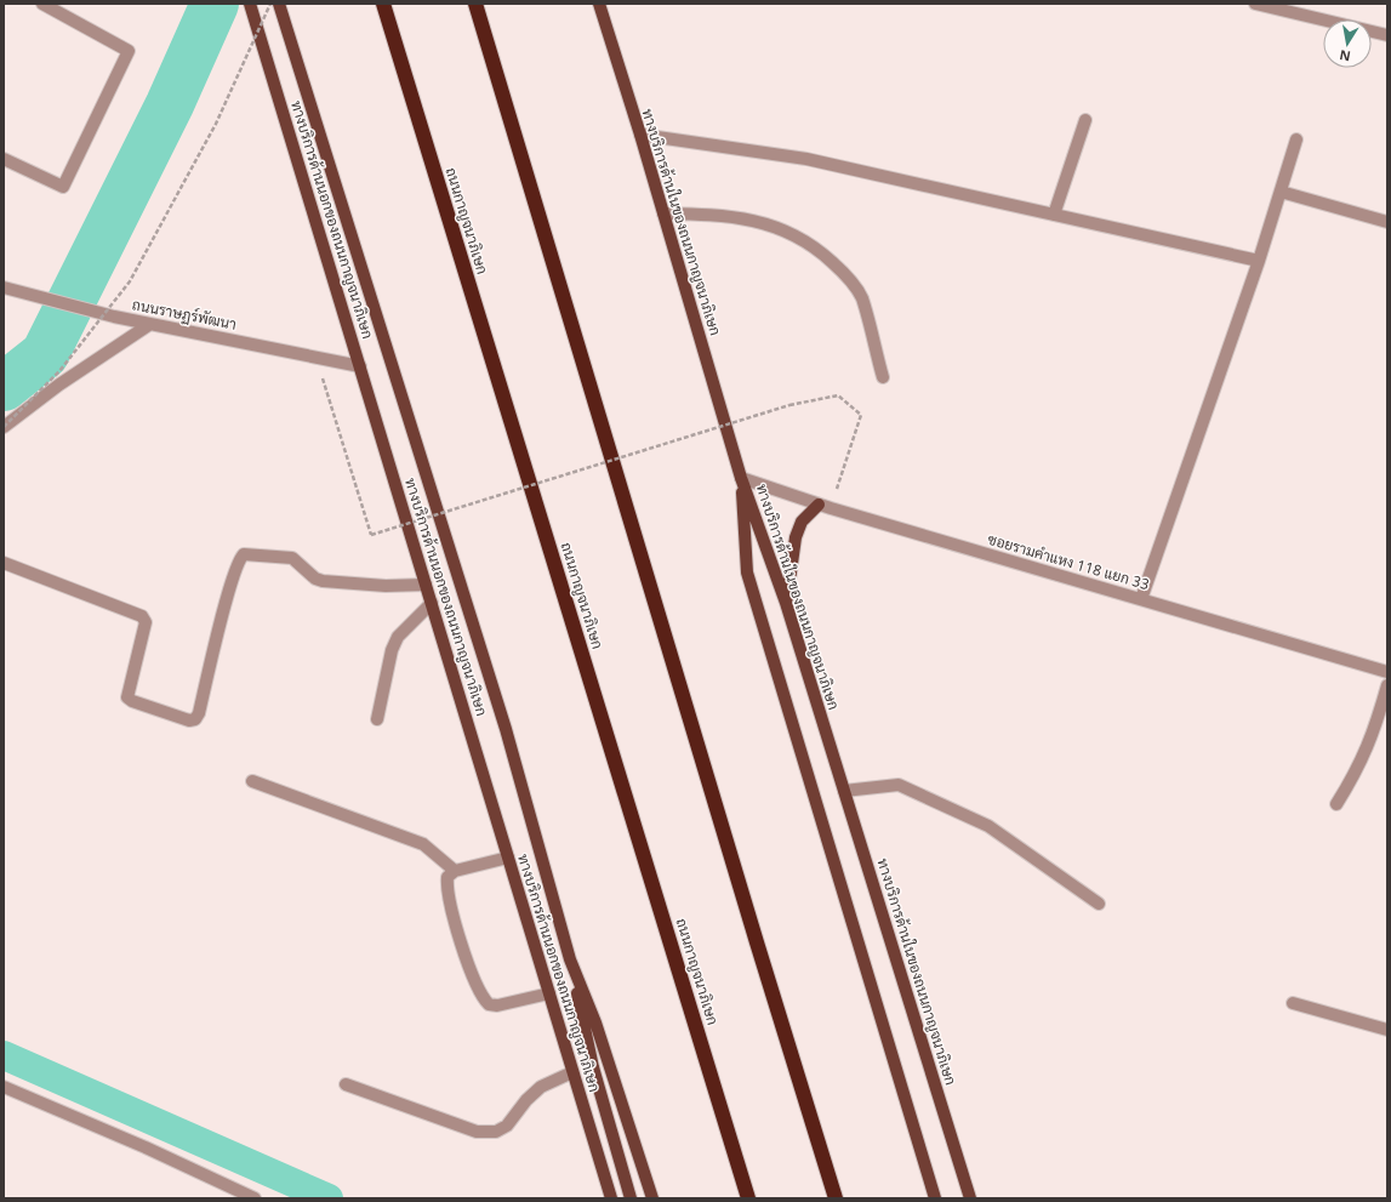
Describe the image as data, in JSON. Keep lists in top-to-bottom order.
{
  "streets": {
    "highway": ["ถนนกาญจนาภิเษก"],
    "main road": ["ทางบริการด้านนอกของถนนกาญจนาภิเษก", "ทางบริการด้านในของถนนกาญจนาภิเษก"],
    "street": ["ถนนราษฏร์พัฒนา", "ซอยรามคำแหง 118 แยก 33"]
  },
  "crossings": [
    ["ทางบริการด้านนอกของถนนกาญจนาภิเษก", "ถนนราษฏร์พัฒนา"],
    ["ทางบริการด้านในของถนนกาญจนาภิเษก", "ซอยรามคำแหง 118 แยก 33"]
  ],
  "north": "bottom"
}
